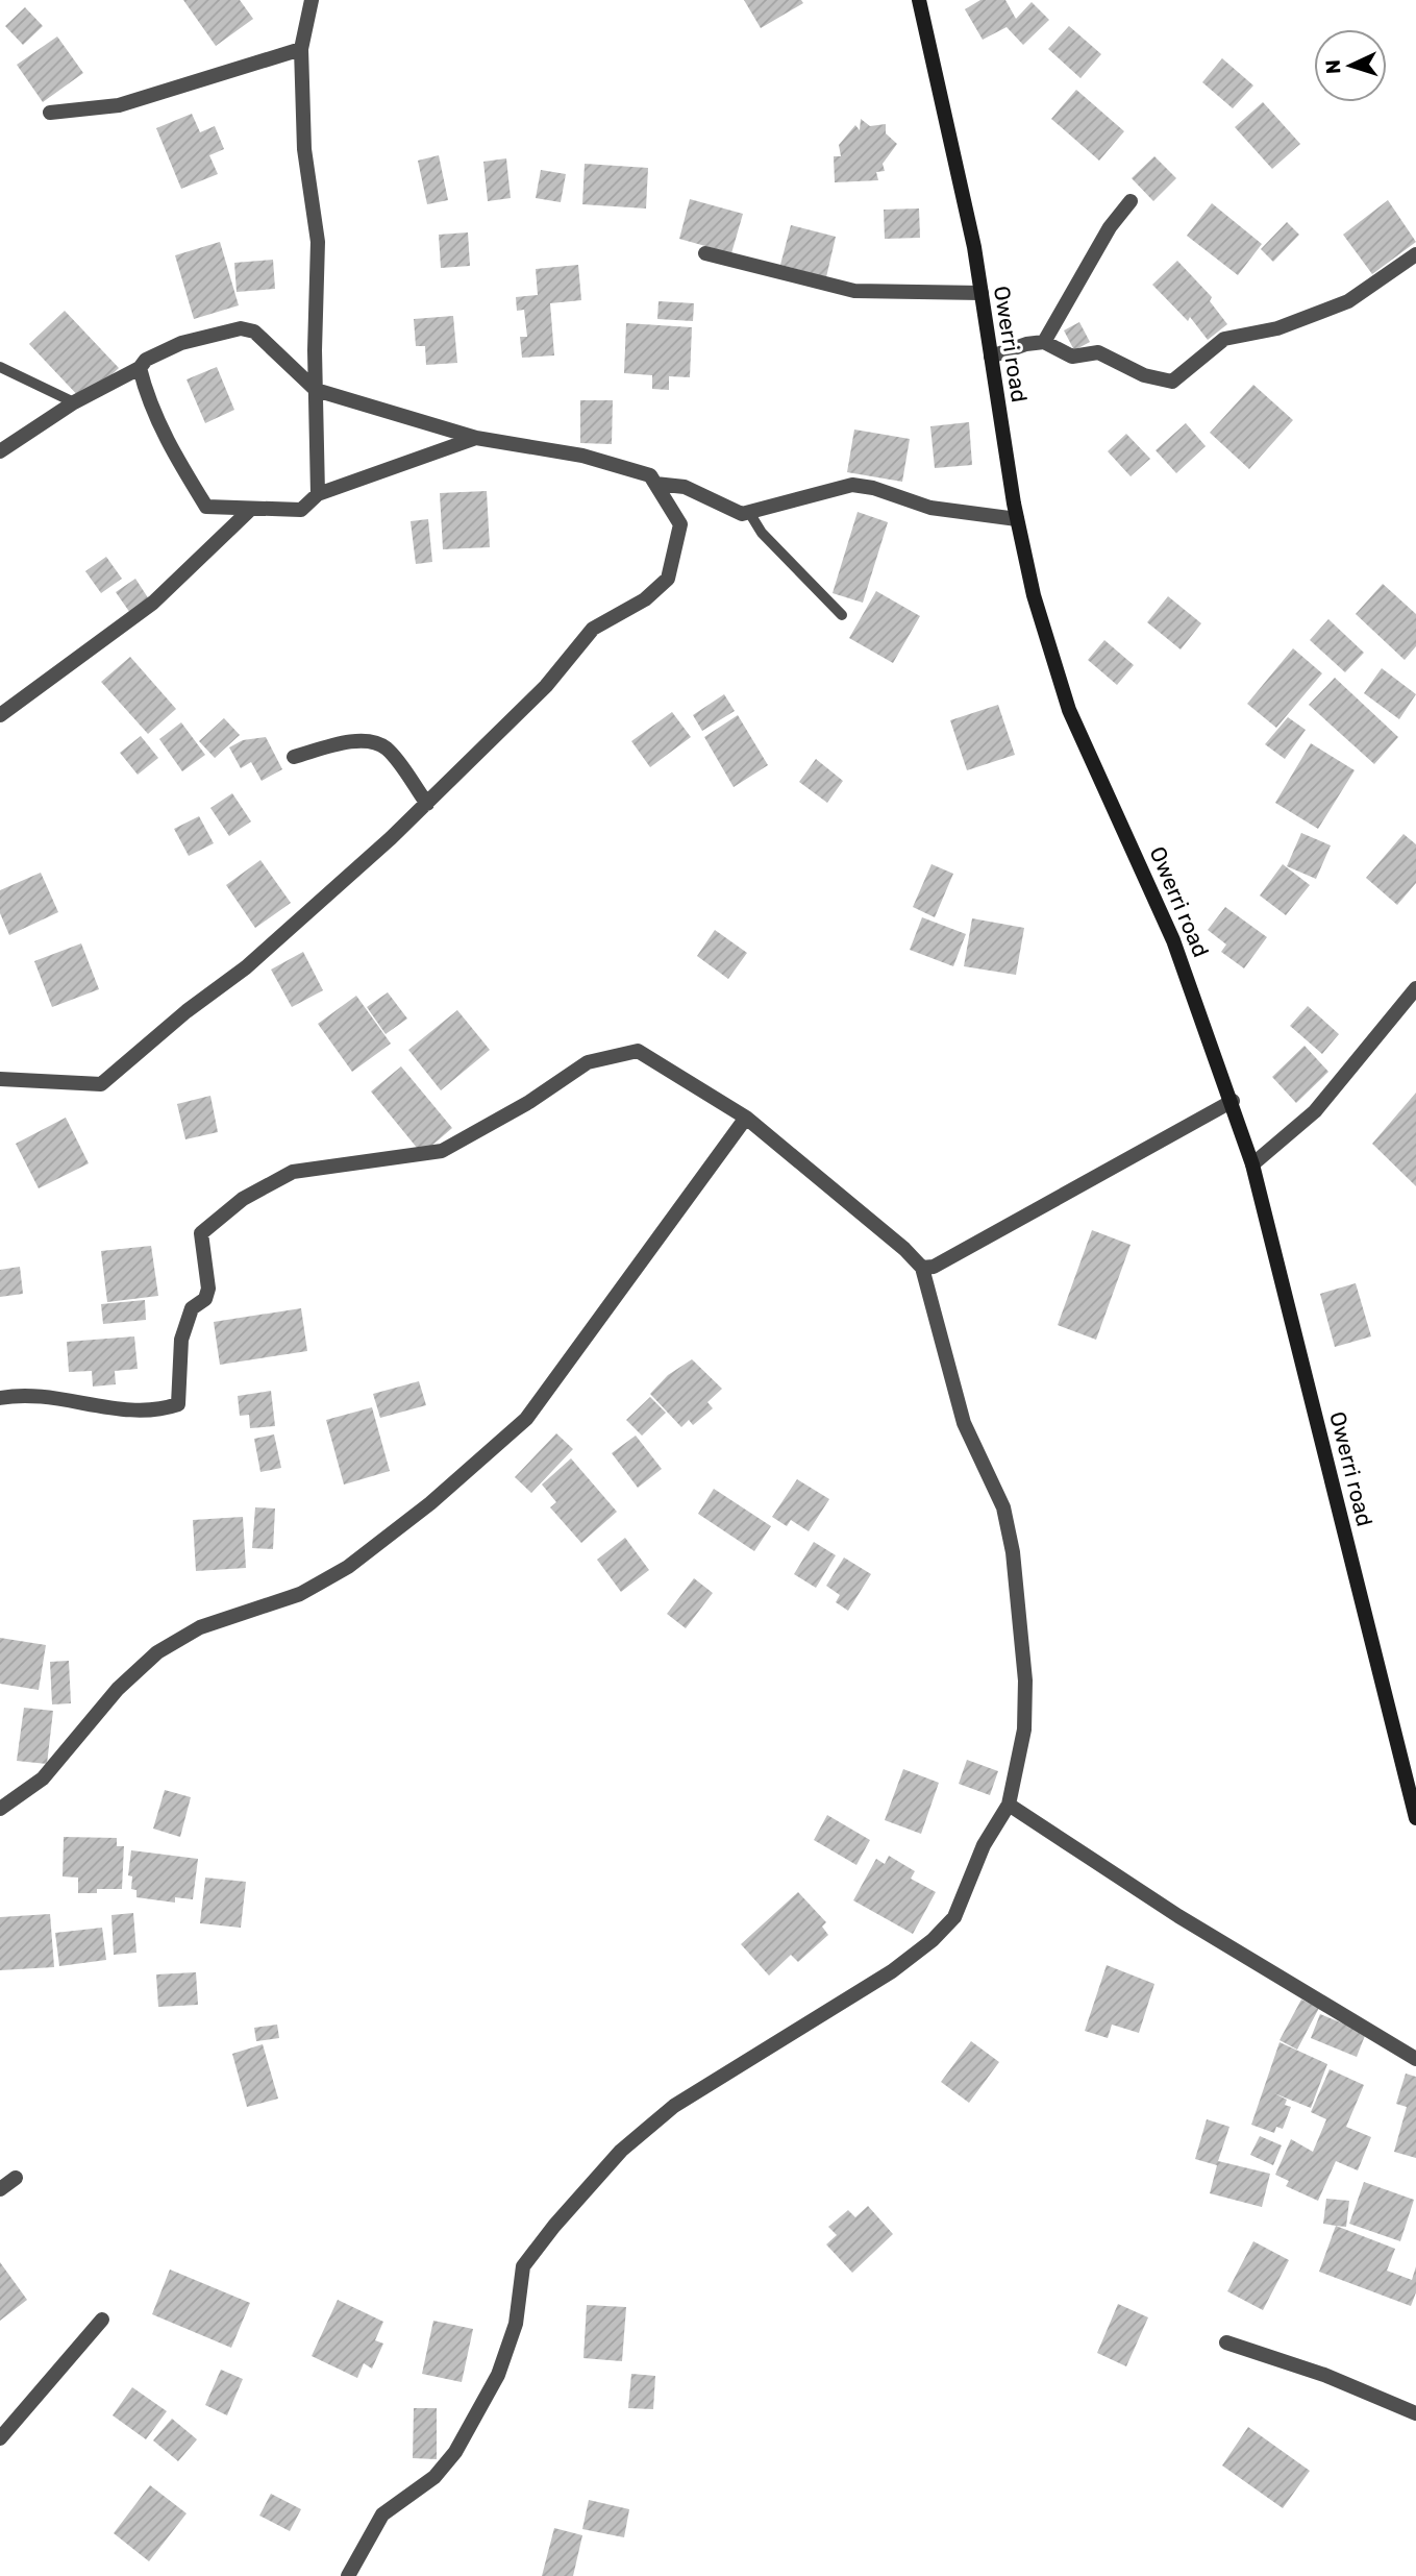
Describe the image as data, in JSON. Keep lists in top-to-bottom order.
{
  "streets": {
    "main road": ["Owerri road"]
  },
  "north": "left"
}
